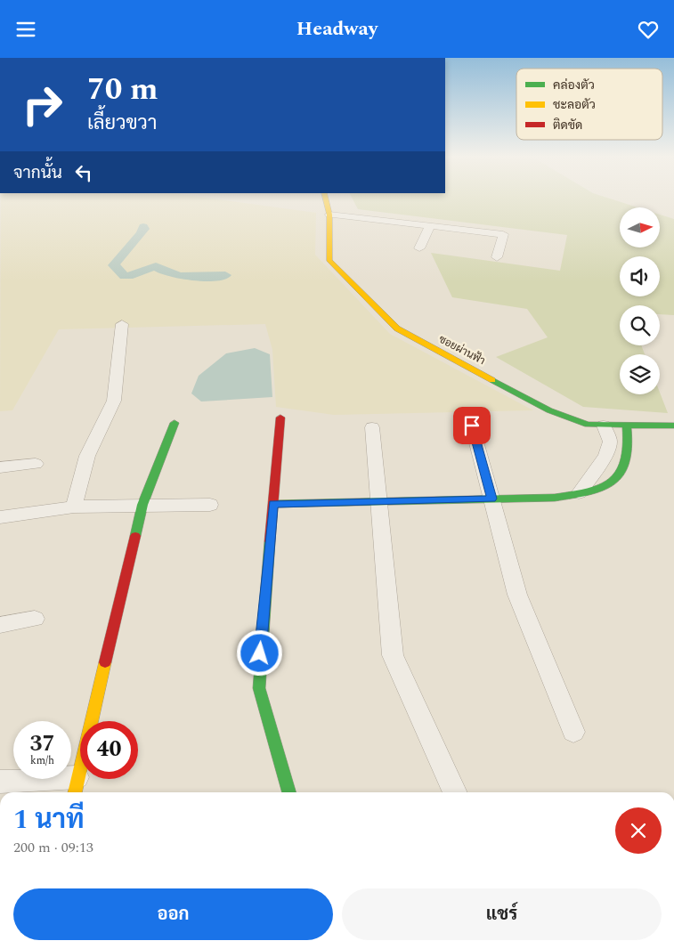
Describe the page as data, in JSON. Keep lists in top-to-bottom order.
{
  "streets": {
    "street": ["ซอยผ่านฟ้า"]
  },
  "legend": ["คล่องตัว", "ชะลอตัว", "ติดขัด"],
  "north": "right",
  "page": {
    "header": "Headway",
    "turn": ["70 m", "เลี้ยวขวา"],
    "then": "จากนั้น",
    "speed": "37 km/h",
    "limit": "40",
    "heading": ["1 นาที", "200 m · 09:13"],
    "buttons": ["ออก", "แชร์"]
  }
}
